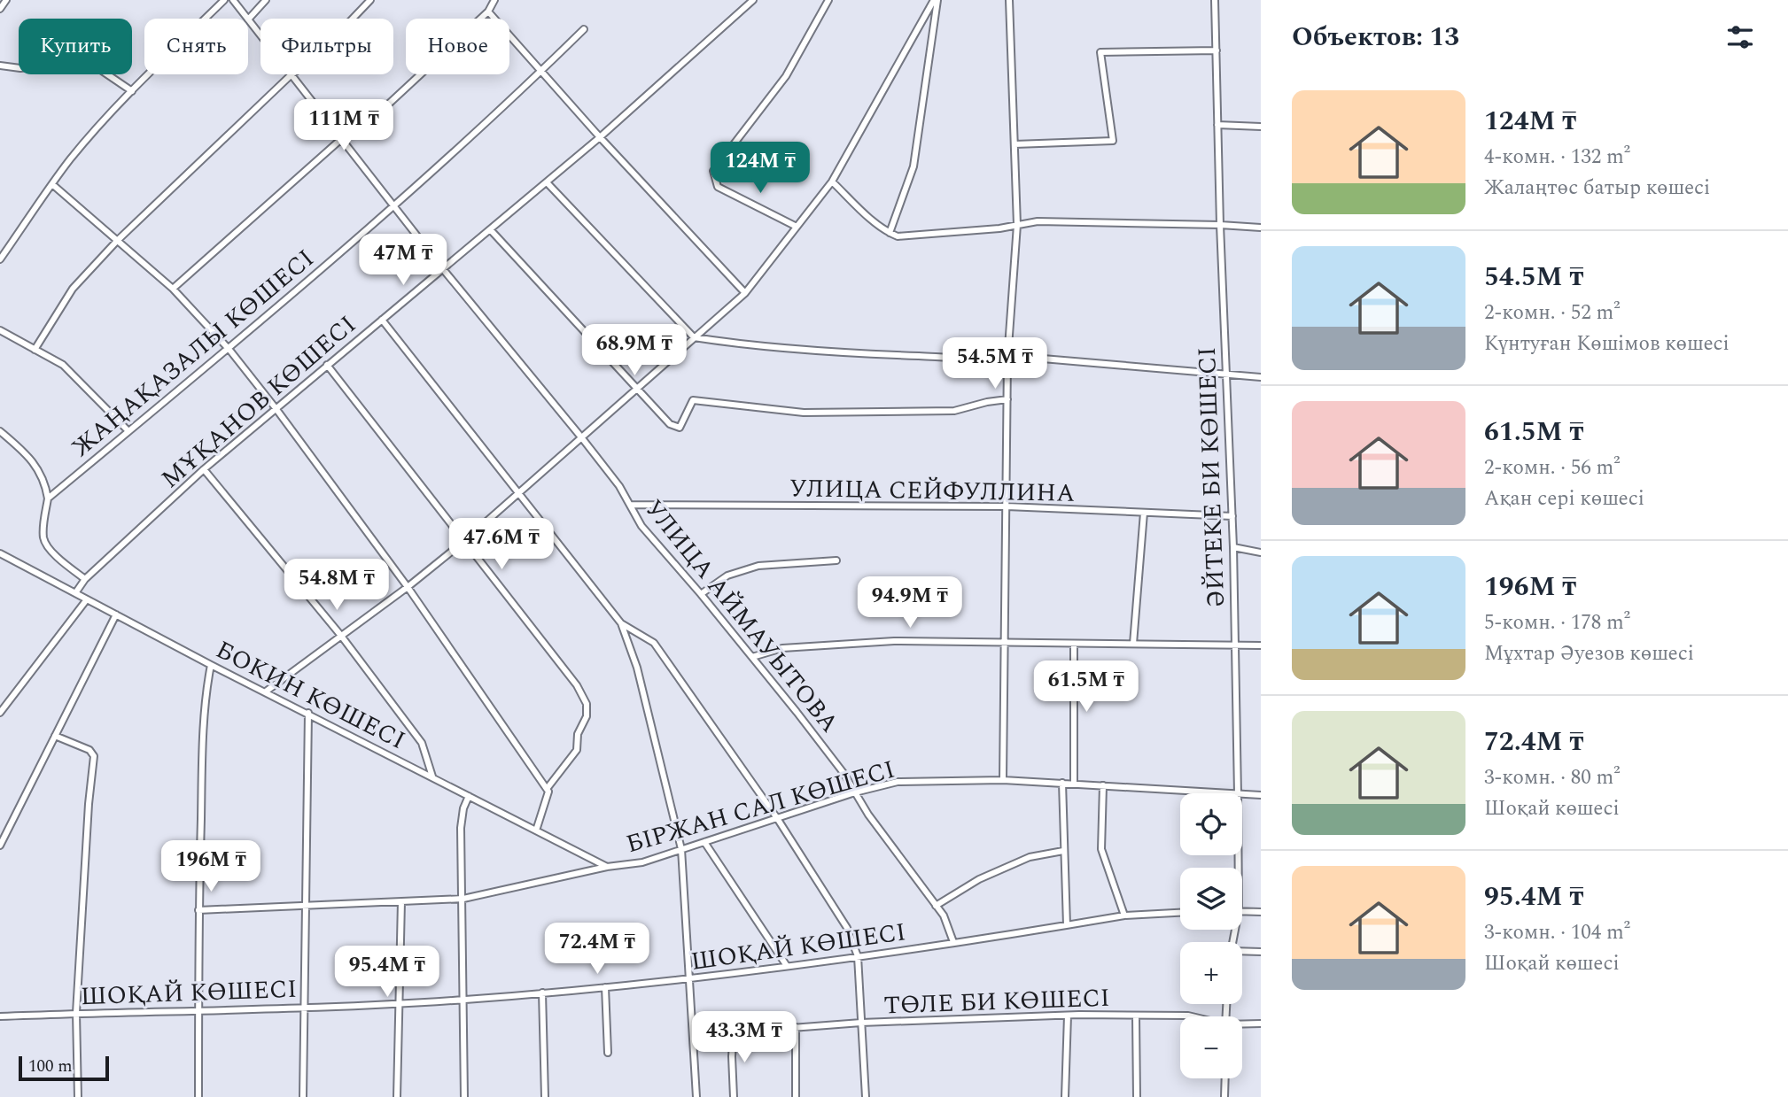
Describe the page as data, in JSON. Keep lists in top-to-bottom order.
{
  "streets": {
    "street": [
      "ЖАҢАҚАЗАЛЫ КӨШЕСІ",
      "МҰҚАНОВ КӨШЕСІ",
      "ӘЙТЕКЕ БИ КӨШЕСІ",
      "УЛИЦА СЕЙФУЛЛИНА",
      "УЛИЦА АЙМАУЫТОВА",
      "БОКИН КӨШЕСІ",
      "БІРЖАН САЛ КӨШЕСІ",
      "ШОҚАЙ КӨШЕСІ",
      "ТӨЛЕ БИ КӨШЕСІ"
    ]
  },
  "crossings": [
    ["ЖАҢАҚАЗАЛЫ КӨШЕСІ", "УЛИЦА АЙМАУЫТОВА"],
    ["МҰҚАНОВ КӨШЕСІ", "УЛИЦА АЙМАУЫТОВА"],
    ["МҰҚАНОВ КӨШЕСІ", "БОКИН КӨШЕСІ"],
    ["ӘЙТЕКЕ БИ КӨШЕСІ", "УЛИЦА СЕЙФУЛЛИНА"],
    ["УЛИЦА СЕЙФУЛЛИНА", "УЛИЦА АЙМАУЫТОВА"],
    ["УЛИЦА АЙМАУЫТОВА", "БІРЖАН САЛ КӨШЕСІ"],
    ["УЛИЦА АЙМАУЫТОВА", "ШОҚАЙ КӨШЕСІ"],
    ["БОКИН КӨШЕСІ", "БІРЖАН САЛ КӨШЕСІ"]
  ],
  "scale_bar": "100 m",
  "page": {
    "heading": "Объектов: 13",
    "chip": [
      "Купить",
      "Снять",
      "Фильтры",
      "Новое"
    ],
    "list": [
      {
        "name": "124M ₸",
        "note": "4-комн. · 132 m² · Жалаңтөс батыр көшесі"
      },
      {
        "name": "54.5M ₸",
        "note": "2-комн. · 52 m² · Күнтуған Көшімов көшесі"
      },
      {
        "name": "61.5M ₸",
        "note": "2-комн. · 56 m² · Ақан сері көшесі"
      },
      {
        "name": "196M ₸",
        "note": "5-комн. · 178 m² · Мұхтар Әуезов көшесі"
      },
      {
        "name": "72.4M ₸",
        "note": "3-комн. · 80 m² · Шоқай көшесі"
      },
      {
        "name": "95.4M ₸",
        "note": "3-комн. · 104 m² · Шоқай көшесі"
      }
    ],
    "price": [
      "111M ₸",
      "124M ₸",
      "47M ₸",
      "68.9M ₸",
      "54.5M ₸",
      "47.6M ₸",
      "54.8M ₸",
      "94.9M ₸",
      "61.5M ₸",
      "196M ₸",
      "72.4M ₸",
      "95.4M ₸",
      "43.3M ₸"
    ],
    "map_buttons": ["+", "−"],
    "scale": "100 m"
  }
}
